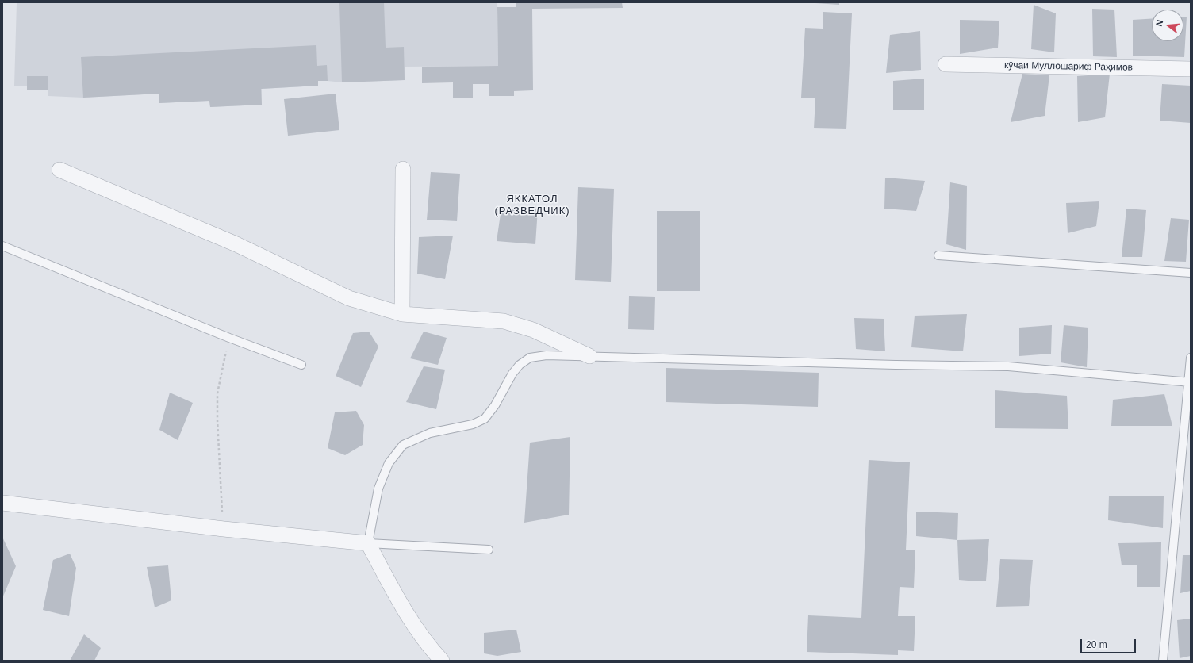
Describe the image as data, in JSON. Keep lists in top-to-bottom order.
{
  "streets": {
    "street": ["кӯчаи Муллошариф Раҳимов"]
  },
  "districts": ["ЯККАТОЛ (РАЗВЕДЧИК)"],
  "scale_bar": "20 m",
  "north": "left"
}
